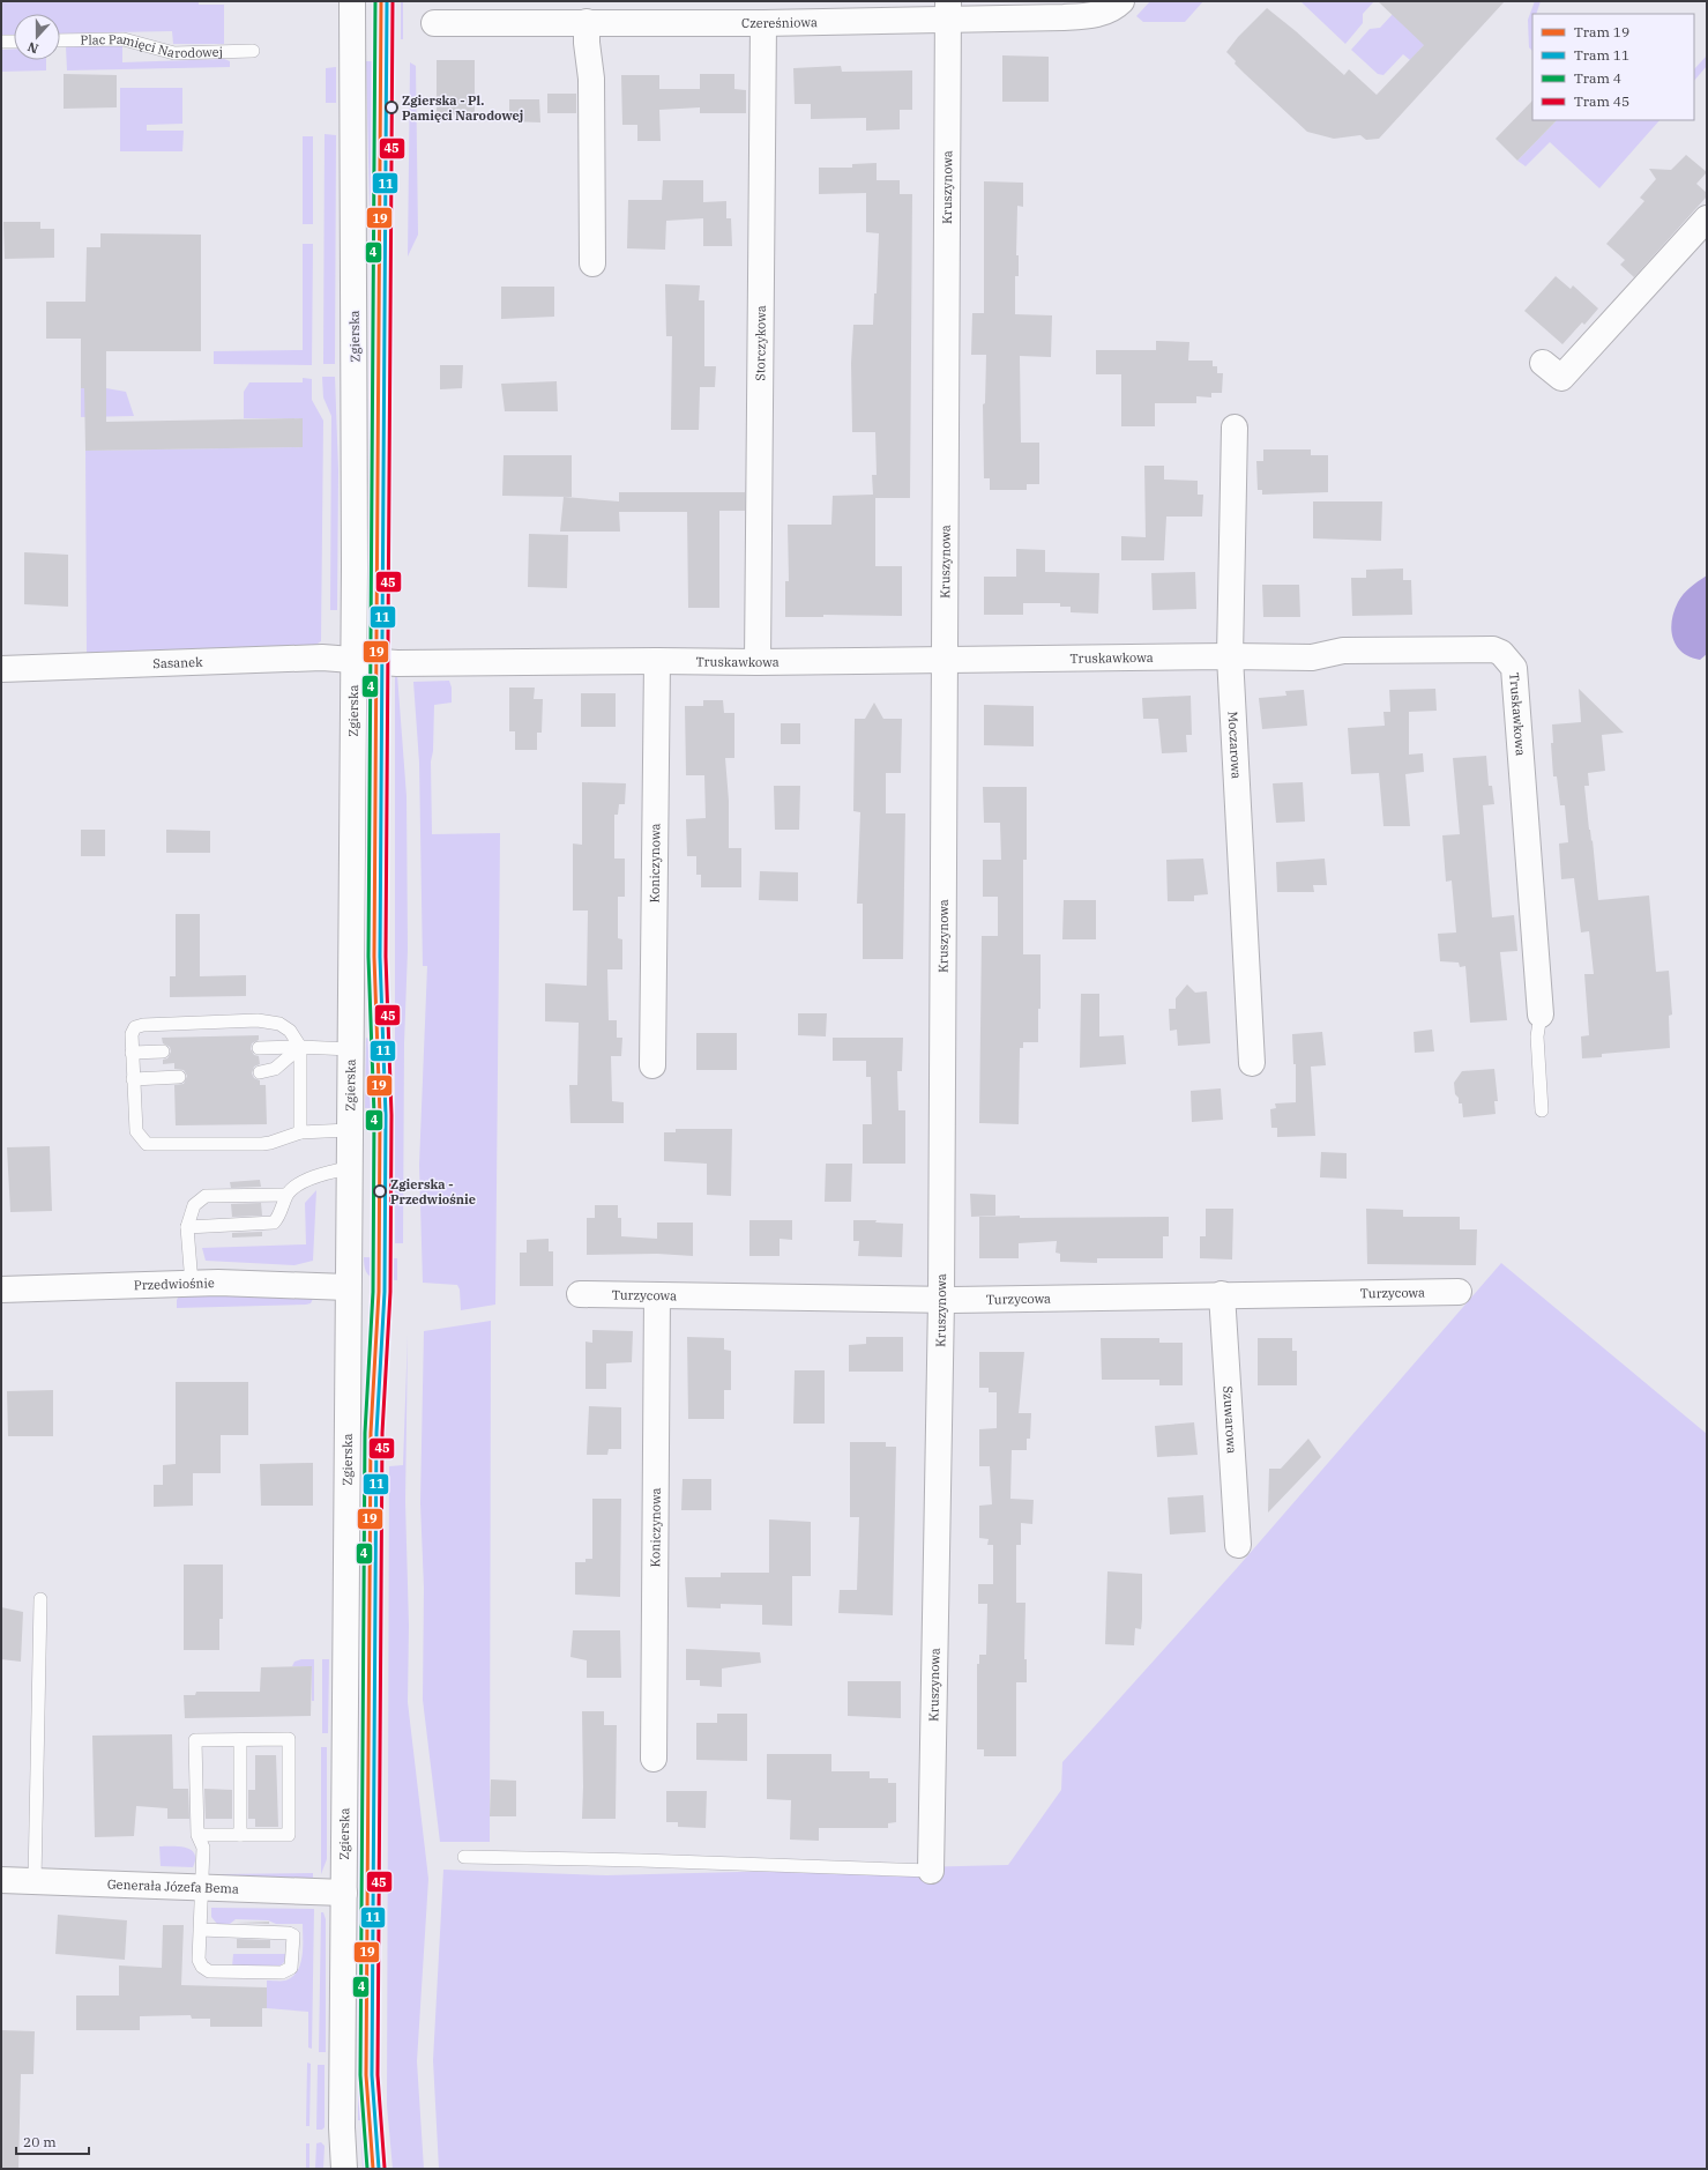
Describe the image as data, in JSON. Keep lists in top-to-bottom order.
{
  "streets": {
    "street": [
      "Czereśniowa",
      "Kruszynowa",
      "Zgierska",
      "Storczykowa",
      "Truskawkowa",
      "Sasanek",
      "Moczarowa",
      "Koniczynowa",
      "Przedwiośnie",
      "Turzycowa",
      "Szuwarowa",
      "Generała Józefa Bema"
    ],
    "lane": ["Plac Pamięci Narodowej"]
  },
  "crossings": [
    ["Czereśniowa", "Kruszynowa"],
    ["Czereśniowa", "Storczykowa"],
    ["Kruszynowa", "Truskawkowa"],
    ["Kruszynowa", "Turzycowa"],
    ["Zgierska", "Truskawkowa"],
    ["Zgierska", "Sasanek"],
    ["Zgierska", "Przedwiośnie"],
    ["Zgierska", "Generała Józefa Bema"],
    ["Storczykowa", "Truskawkowa"],
    ["Truskawkowa", "Sasanek"],
    ["Truskawkowa", "Moczarowa"],
    ["Truskawkowa", "Koniczynowa"],
    ["Koniczynowa", "Turzycowa"],
    ["Turzycowa", "Szuwarowa"]
  ],
  "places": ["Zgierska - Pl. Pamięci Narodowej", "Zgierska - Przedwiośnie"],
  "lines": [
    "tram line 19",
    "tram line 11",
    "tram line 4",
    "tram line 45"
  ],
  "legend": [
    "Tram 19",
    "Tram 11",
    "Tram 4",
    "Tram 45"
  ],
  "scale_bar": "20 m",
  "north": "bottom"
}
